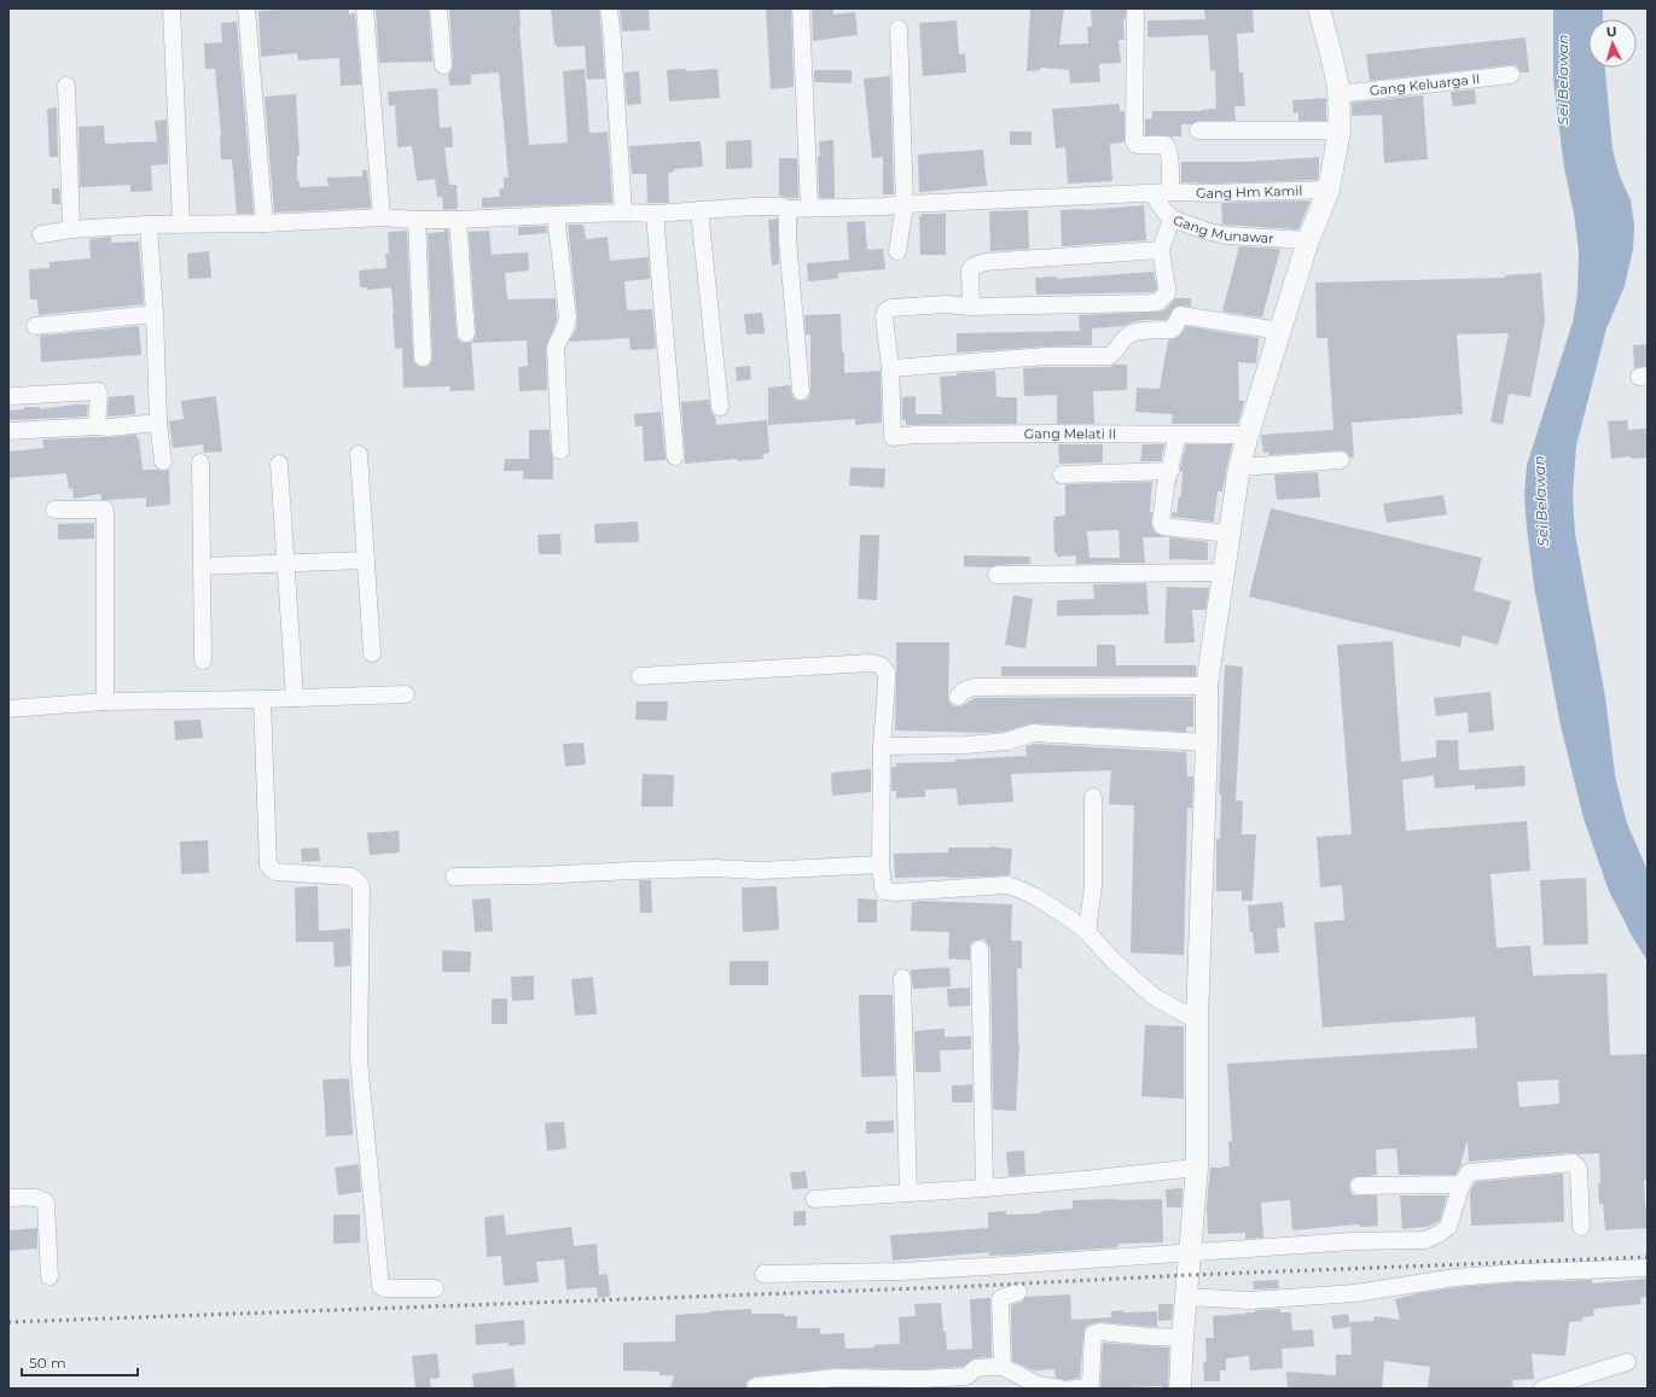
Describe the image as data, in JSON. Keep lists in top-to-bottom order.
{
  "streets": {
    "street": [
      "Gang Keluarga II",
      "Gang Hm Kamil",
      "Gang Munawar",
      "Gang Melati II"
    ]
  },
  "crossings": [
    ["Gang Hm Kamil", "Gang Munawar"]
  ],
  "water": ["Sei Belawan"],
  "scale_bar": "50 m",
  "north": "top"
}
